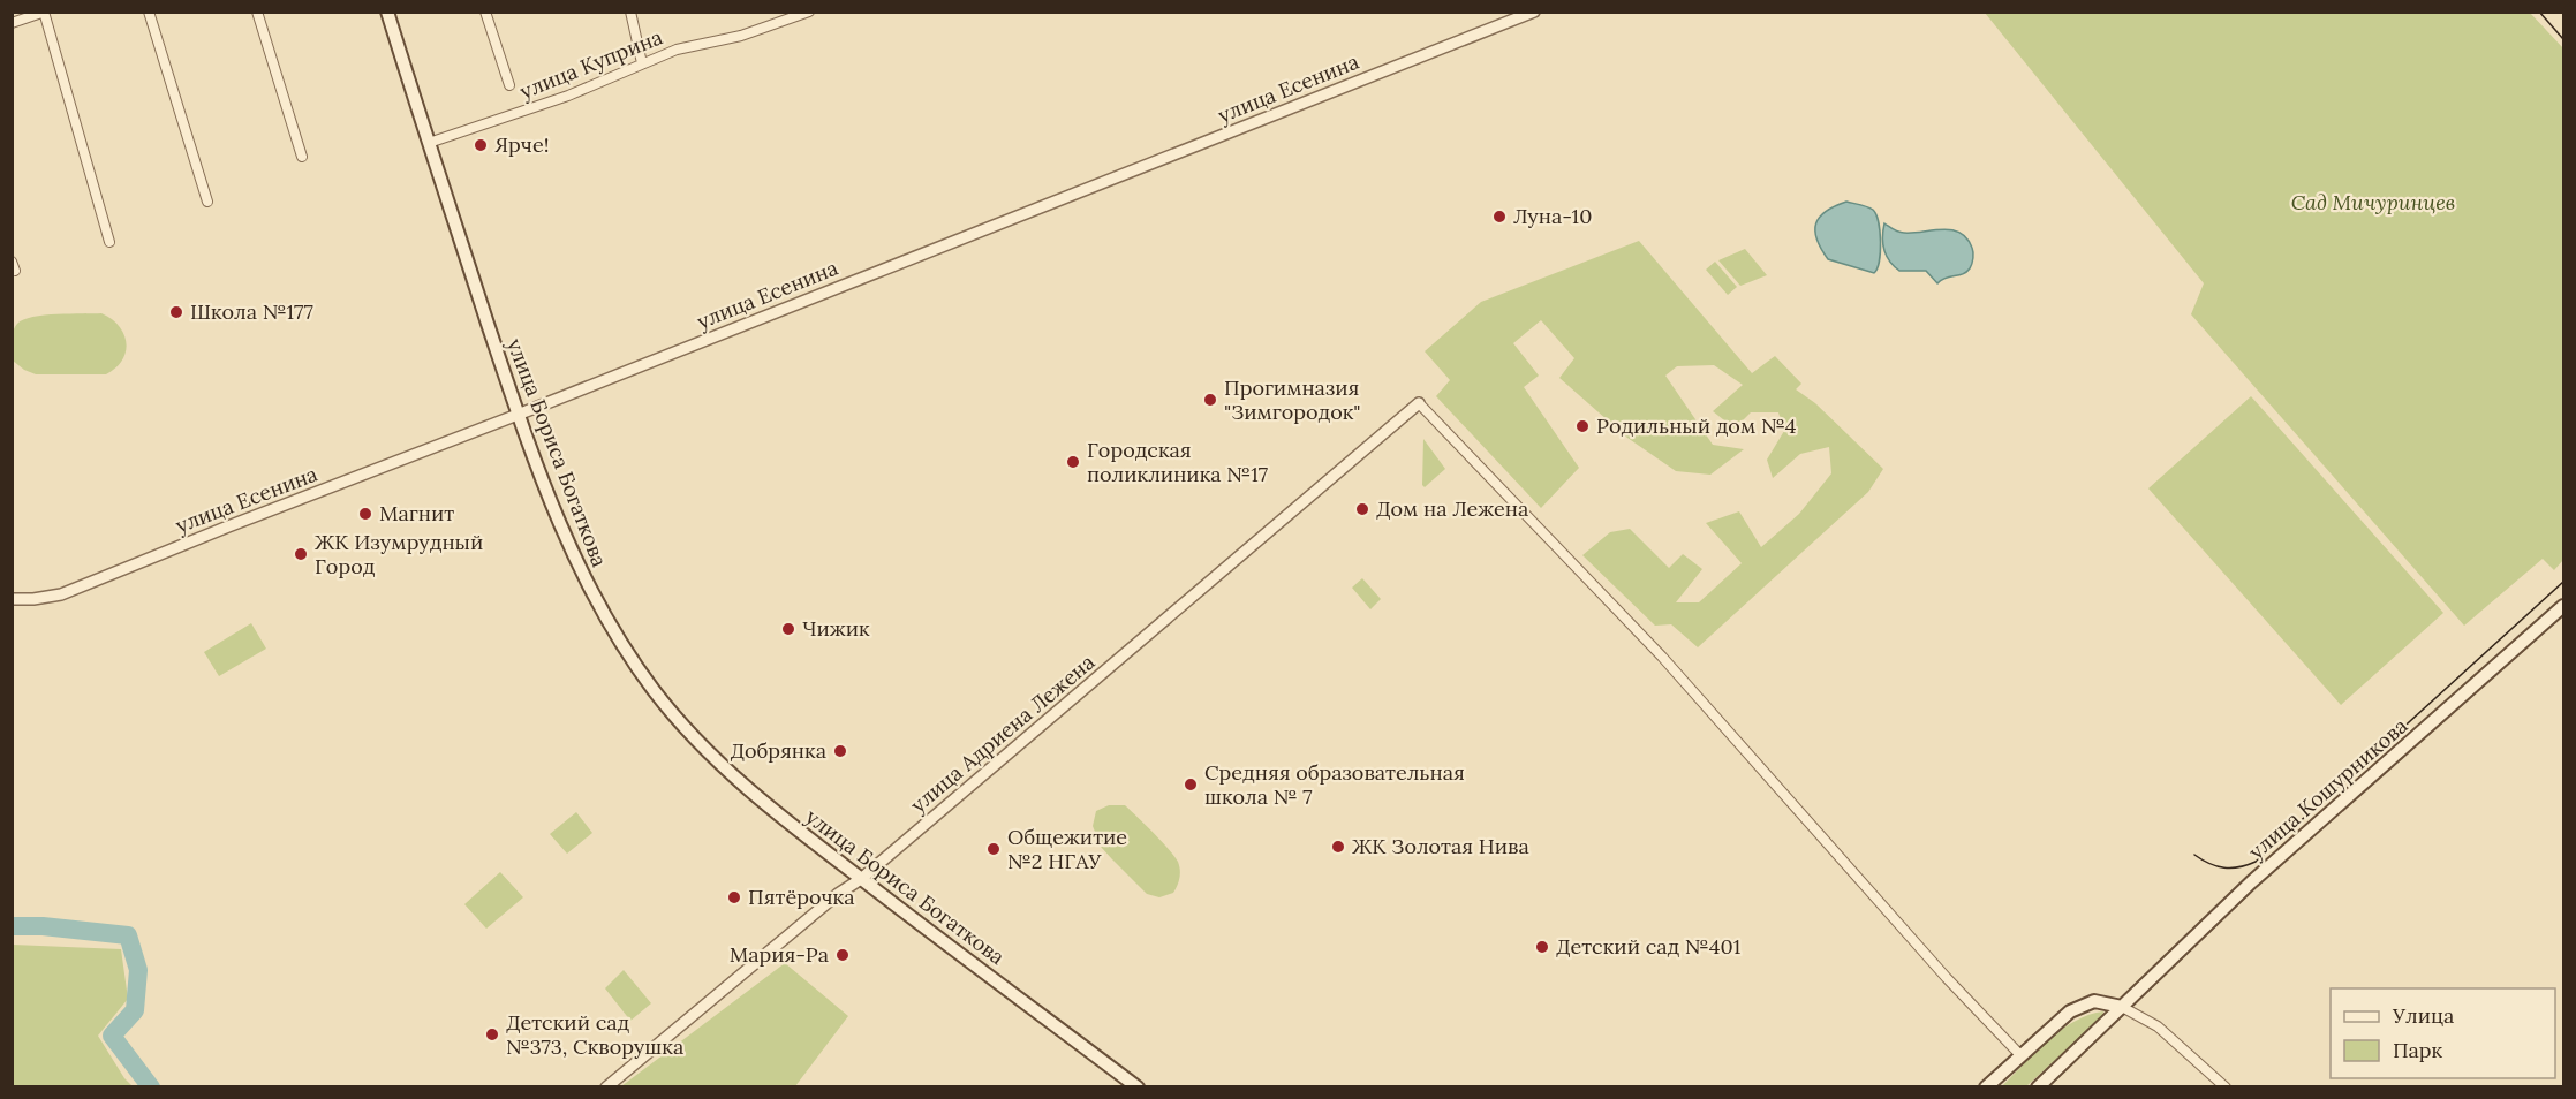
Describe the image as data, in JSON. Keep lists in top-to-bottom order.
{
  "streets": {
    "main road": ["улица Бориса Богаткова", "улица Кошурникова"],
    "street": ["улица Куприна", "улица Есенина", "улица Адриена Лежена"]
  },
  "crossings": [
    ["улица Куприна", "улица Бориса Богаткова"],
    ["улица Есенина", "улица Бориса Богаткова"],
    ["улица Бориса Богаткова", "улица Адриена Лежена"]
  ],
  "parks": ["Сад Мичуринцев"],
  "places": [
    "Ярче!",
    "Луна-10",
    "Школа №177",
    "Прогимназия \"Зимгородок\"",
    "Родильный дом №4",
    "Городская поликлиника №17",
    "Дом на Лежена",
    "Магнит",
    "ЖК Изумрудный Город",
    "Чижик",
    "Добрянка",
    "Средняя образовательная школа № 7",
    "ЖК Золотая Нива",
    "Общежитие №2 НГАУ",
    "Пятёрочка",
    "Детский сад №401",
    "Мария-Ра",
    "Детский сад №373, Скворушка"
  ],
  "legend": ["Улица", "Парк"]
}
